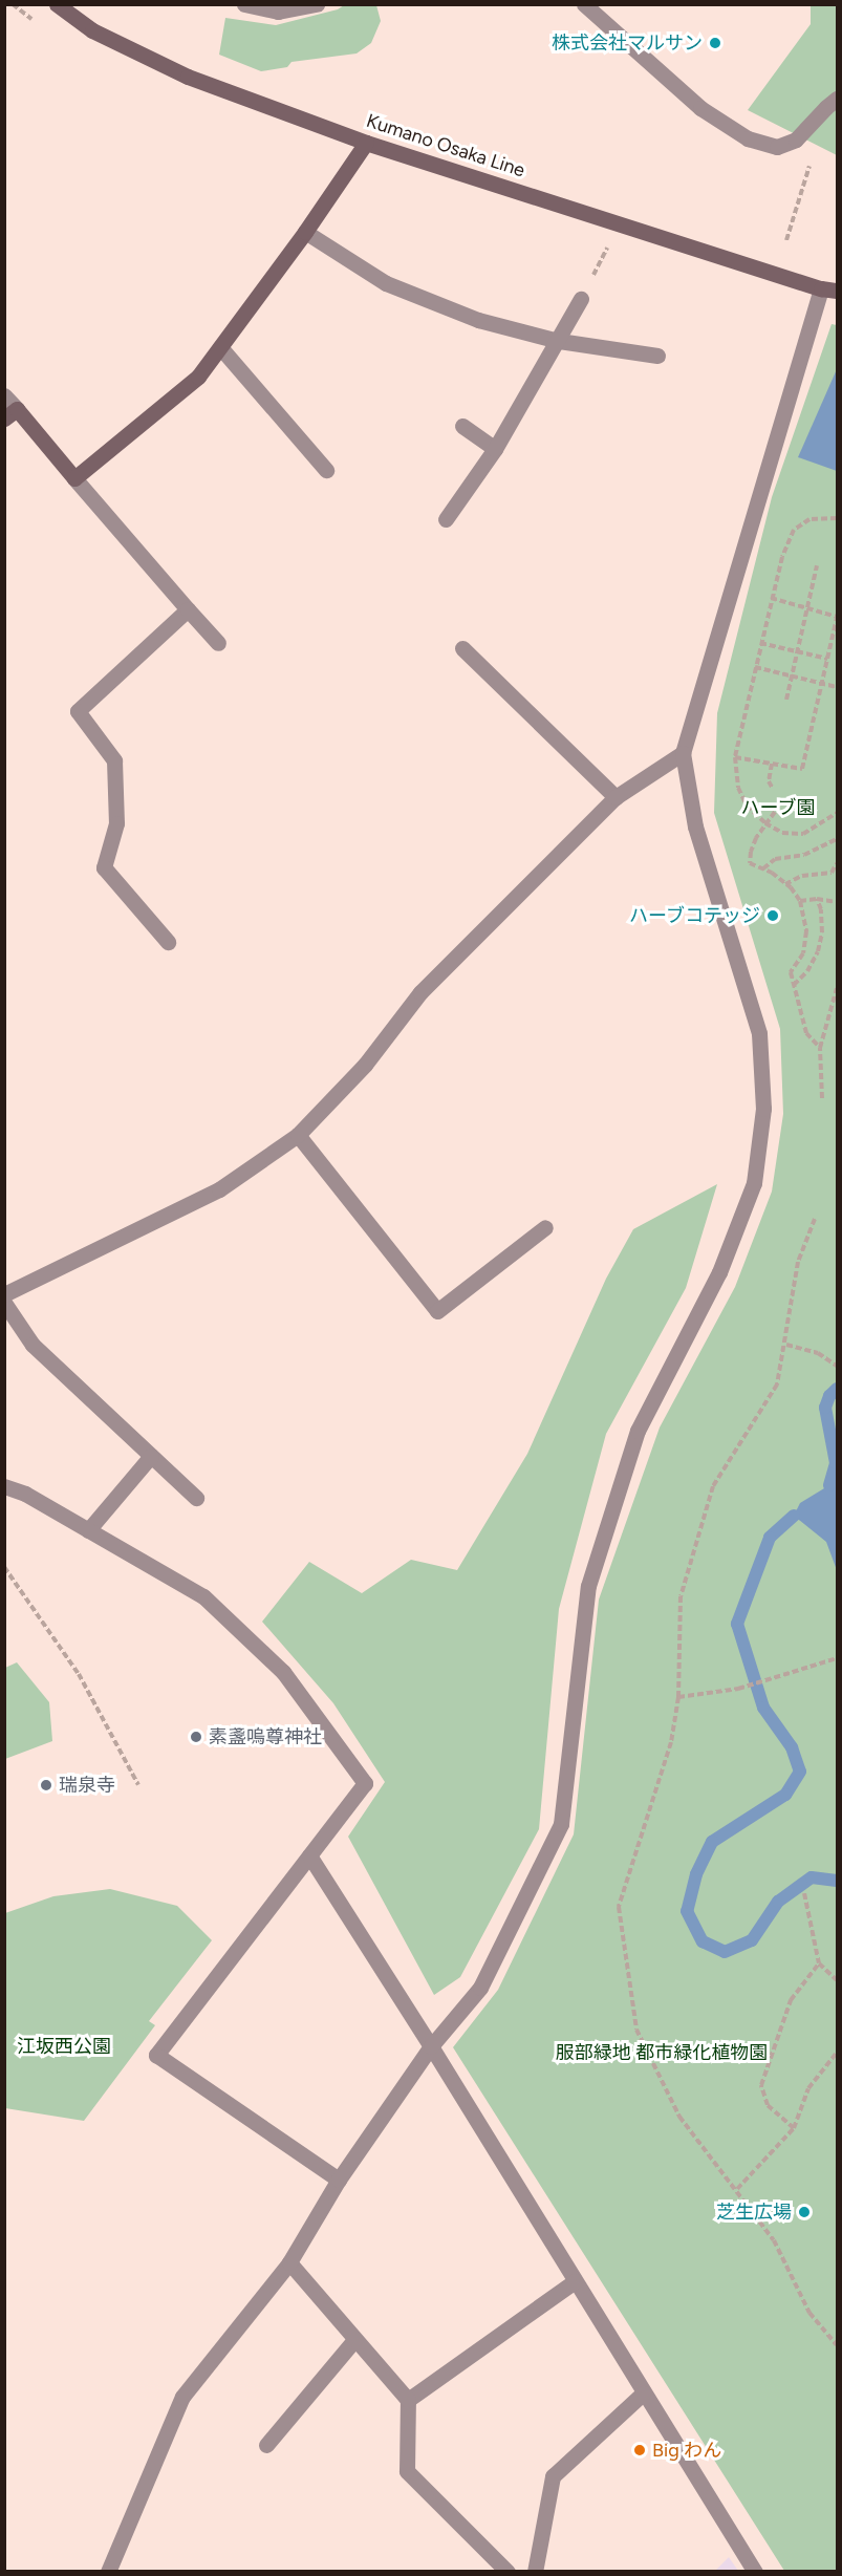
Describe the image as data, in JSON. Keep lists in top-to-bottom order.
{
  "streets": {
    "main road": ["Kumano Osaka Line"]
  },
  "parks": ["ハーブ園", "江坂西公園", "服部緑地 都市緑化植物園"],
  "places": [
    "株式会社マルサン",
    "ハーブコテッジ",
    "素盞嗚尊神社",
    "瑞泉寺",
    "芝生広場",
    "Big わん"
  ]
}
